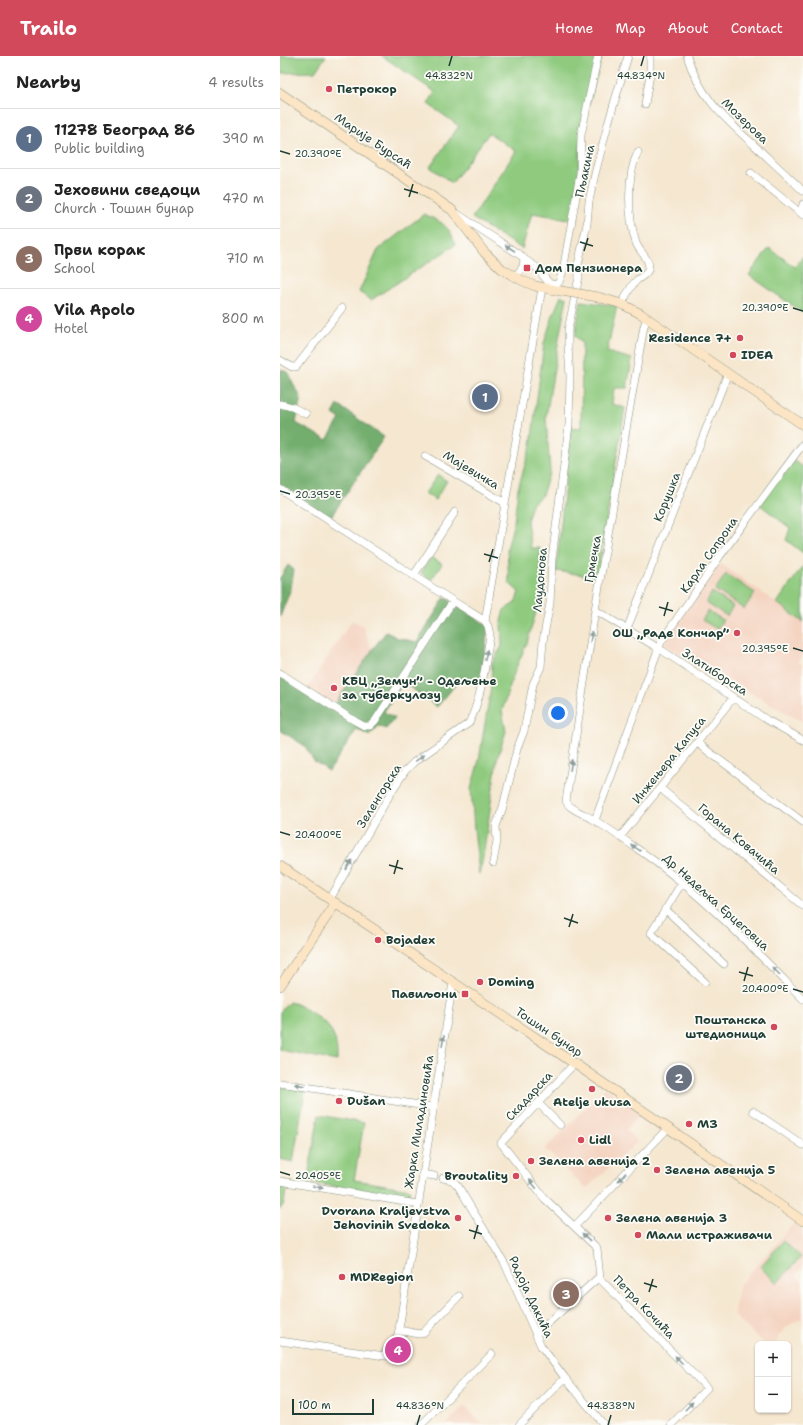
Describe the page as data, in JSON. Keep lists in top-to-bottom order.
{
  "streets": {
    "street": [
      "Мозерова",
      "Марије Бурсаћ",
      "Пљакина",
      "Мајевичка",
      "Корушка",
      "Карла Сопрона",
      "Грмечка",
      "Лаудонова",
      "Златиборска",
      "Инжењера Капуса",
      "Зеленгорска",
      "Горана Ковачића",
      "Др Недељка Ерцеговца",
      "Тошин бунар",
      "Скадарска",
      "Жарка Миладиновића",
      "Радоја Дакића",
      "Петра Кочића"
    ]
  },
  "crossings": [
    ["Марије Бурсаћ", "Корушка"],
    ["Марије Бурсаћ", "Грмечка"],
    ["Пљакина", "Лаудонова"],
    ["Корушка", "Златиборска"],
    ["Карла Сопрона", "Златиборска"],
    ["Карла Сопрона", "Др Недељка Ерцеговца"],
    ["Грмечка", "Златиборска"],
    ["Грмечка", "Др Недељка Ерцеговца"],
    ["Златиборска", "Инжењера Капуса"],
    ["Инжењера Капуса", "Горана Ковачића"],
    ["Инжењера Капуса", "Др Недељка Ерцеговца"],
    ["Зеленгорска", "Тошин бунар"],
    ["Тошин бунар", "Скадарска"],
    ["Тошин бунар", "Жарка Миладиновића"],
    ["Скадарска", "Петра Кочића"]
  ],
  "one_way": ["Грмечка", "Зеленгорска", "Петра Кочића"],
  "places": {
    "other": [
      "Петрокор",
      "Residence 7+",
      "IDEA",
      "ОШ „Раде Кончар”",
      "КБЦ „Земун” - Одељење за туберкулозу",
      "Bojadex",
      "Doming",
      "Поштанска штедионица",
      "Atelje ukusa",
      "Dušan",
      "М3",
      "Lidl",
      "Зелена авенија 2",
      "Зелена авенија 5",
      "Broutality",
      "Dvorana Kraljevstva Jehovinih Svedoka",
      "Зелена авенија 3",
      "Мали истраживачи",
      "MDRegion"
    ],
    "transit": ["Дом Пензионера", "Павиљони"]
  },
  "scale_bar": "100 m",
  "page": {
    "header": "Trailo",
    "nav": [
      "Home",
      "Map",
      "About",
      "Contact"
    ],
    "heading": ["Nearby", "4 results"],
    "list": [
      {
        "mark": "1",
        "name": "11278 Београд 86",
        "note": "Public building",
        "value": "390 m"
      },
      {
        "mark": "2",
        "name": "Јеховини сведоци",
        "note": "Church · Тошин бунар",
        "value": "470 m"
      },
      {
        "mark": "3",
        "name": "Први корак",
        "note": "School",
        "value": "710 m"
      },
      {
        "mark": "4",
        "name": "Vila Apolo",
        "note": "Hotel",
        "value": "800 m"
      }
    ],
    "pins": [
      "1",
      "2",
      "3",
      "4"
    ],
    "map_buttons": ["+", "−"],
    "scale": "100 m"
  },
  "coordinates": [
    "44.832°N",
    "44.834°N",
    "20.390°E",
    "20.395°E",
    "20.400°E",
    "20.405°E",
    "44.836°N",
    "44.838°N"
  ]
}
